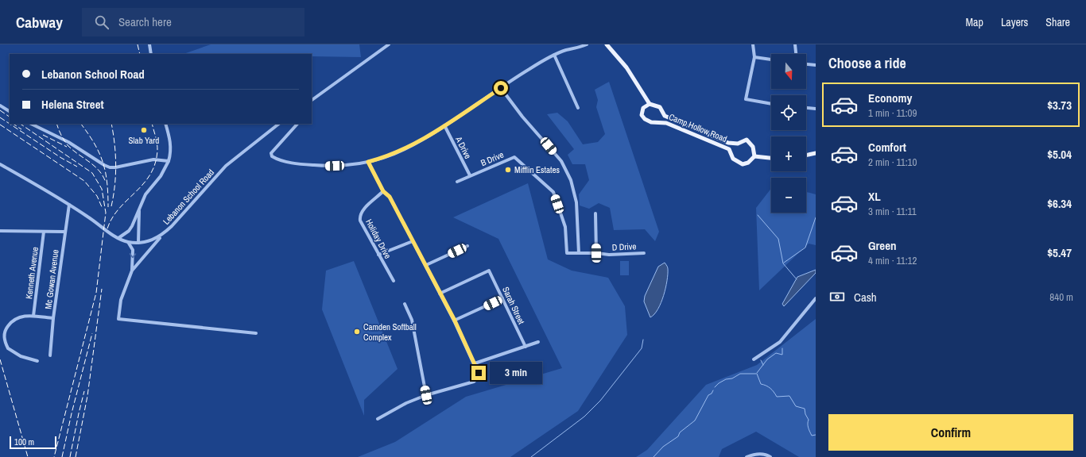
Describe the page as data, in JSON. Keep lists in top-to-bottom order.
{
  "streets": {
    "main road": ["Camp Hollow Road"],
    "street": [
      "A Drive",
      "B Drive",
      "Lebanon School Road",
      "Holiday Drive",
      "D Drive",
      "Kenneth Avenue",
      "Mc Gowan Avenue",
      "Sarah Street"
    ]
  },
  "crossings": [
    ["A Drive", "B Drive"],
    ["B Drive", "D Drive"],
    ["Lebanon School Road", "Mc Gowan Avenue"]
  ],
  "places": ["Slab Yard", "Mifflin Estates", "Camden Softball Complex"],
  "scale_bar": "100 m",
  "north": "bottom",
  "page": {
    "header": "Cabway",
    "search": "Search here",
    "nav": ["Map", "Layers", "Share"],
    "heading": "Choose a ride",
    "map_buttons": ["+", "−"],
    "banner": ["Lebanon School Road", "Helena Street"],
    "list": [
      {
        "name": "Economy",
        "note": "1 min · 11:09",
        "value": "$3.73"
      },
      {
        "name": "Comfort",
        "note": "2 min · 11:10",
        "value": "$5.04"
      },
      {
        "name": "XL",
        "note": "3 min · 11:11",
        "value": "$6.34"
      },
      {
        "name": "Green",
        "note": "4 min · 11:12",
        "value": "$5.47"
      }
    ],
    "pay": ["Cash", "840 m"],
    "bubble": "3 min",
    "buttons": "Confirm",
    "scale": "100 m"
  }
}
